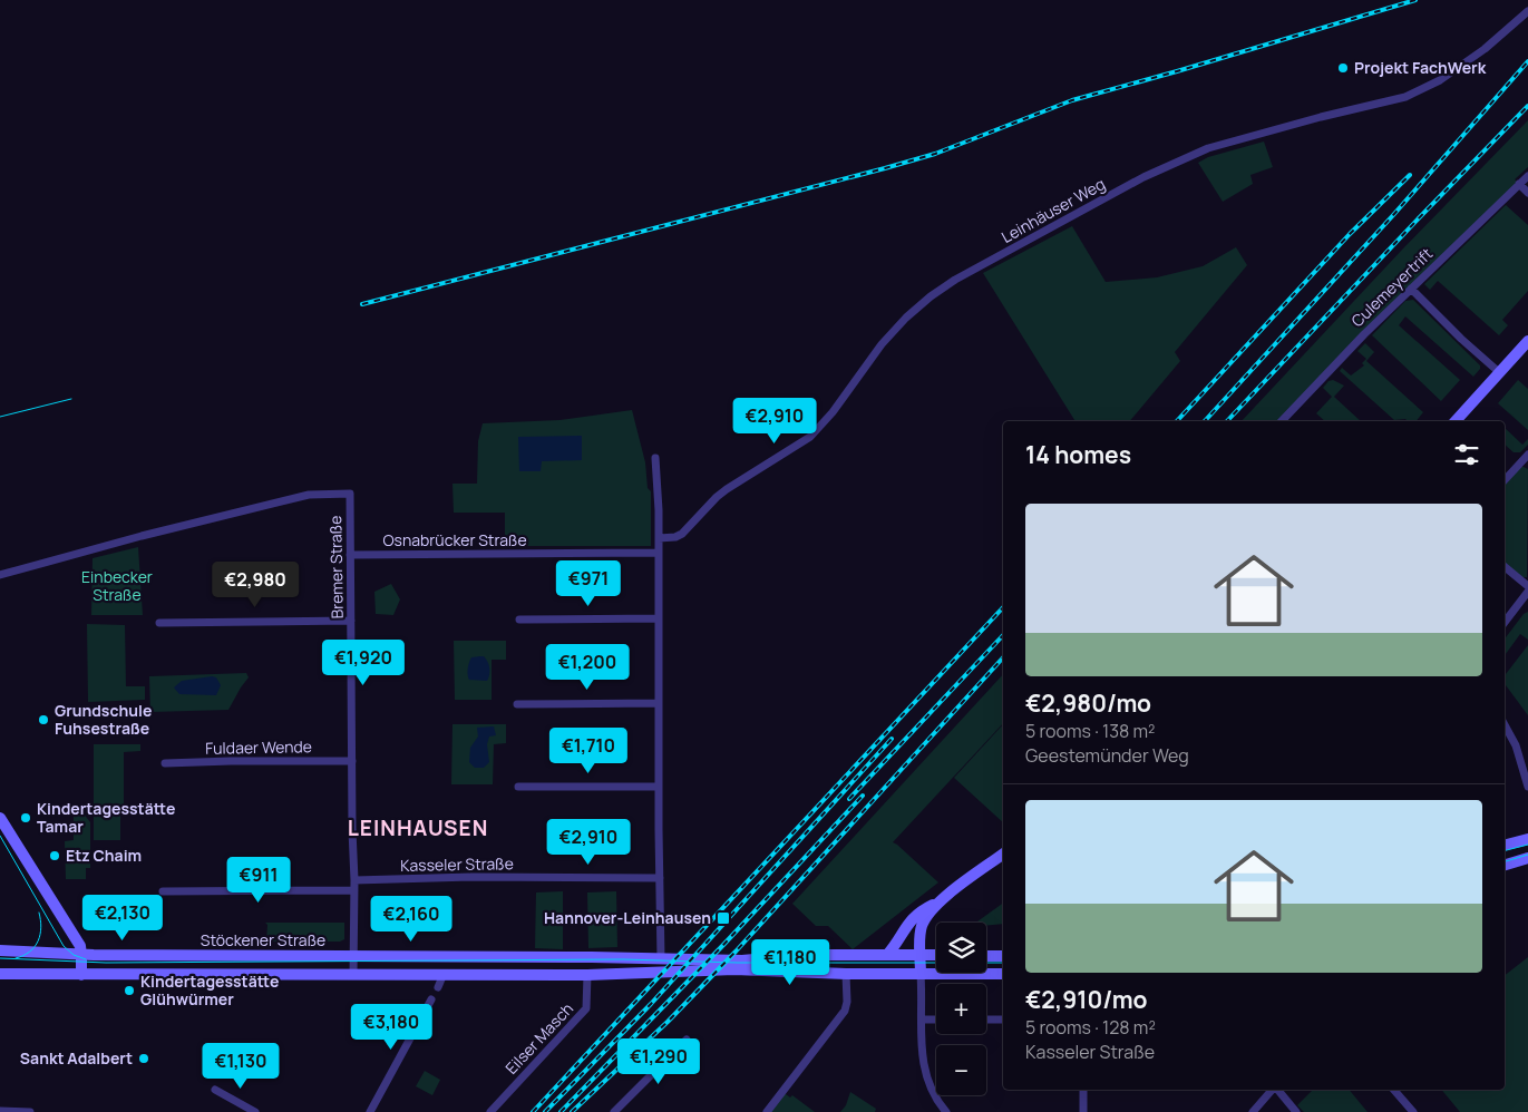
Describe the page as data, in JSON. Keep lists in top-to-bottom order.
{
  "streets": {
    "street": [
      "Leinhäuser Weg",
      "Culemeyertrift",
      "Osnabrücker Straße",
      "Bremer Straße",
      "Fuldaer Wende",
      "Kasseler Straße",
      "Stöckener Straße",
      "Eilser Masch"
    ]
  },
  "crossings": [
    ["Osnabrücker Straße", "Bremer Straße"],
    ["Bremer Straße", "Fuldaer Wende"],
    ["Bremer Straße", "Kasseler Straße"],
    ["Bremer Straße", "Stöckener Straße"]
  ],
  "districts": ["LEINHAUSEN"],
  "parks": ["Einbecker Straße"],
  "places": {
    "other": [
      "Projekt FachWerk",
      "Grundschule Fuhsestraße",
      "Kindertagesstätte Tamar",
      "Etz Chaim",
      "Kindertagesstätte Glühwürmer",
      "Sankt Adalbert"
    ],
    "transit": ["Hannover-Leinhausen"]
  },
  "page": {
    "price": [
      "€2,910",
      "€971",
      "€2,980",
      "€1,920",
      "€1,200",
      "€1,710",
      "€2,910",
      "€911",
      "€2,130",
      "€2,160",
      "€1,180",
      "€3,180",
      "€1,290",
      "€1,130"
    ],
    "heading": "14 homes",
    "list": [
      {
        "name": "€2,980/mo",
        "note": "5 rooms · 138 m² · Geestemünder Weg"
      },
      {
        "name": "€2,910/mo",
        "note": "5 rooms · 128 m² · Kasseler Straße"
      }
    ],
    "map_buttons": ["+", "−"]
  }
}
